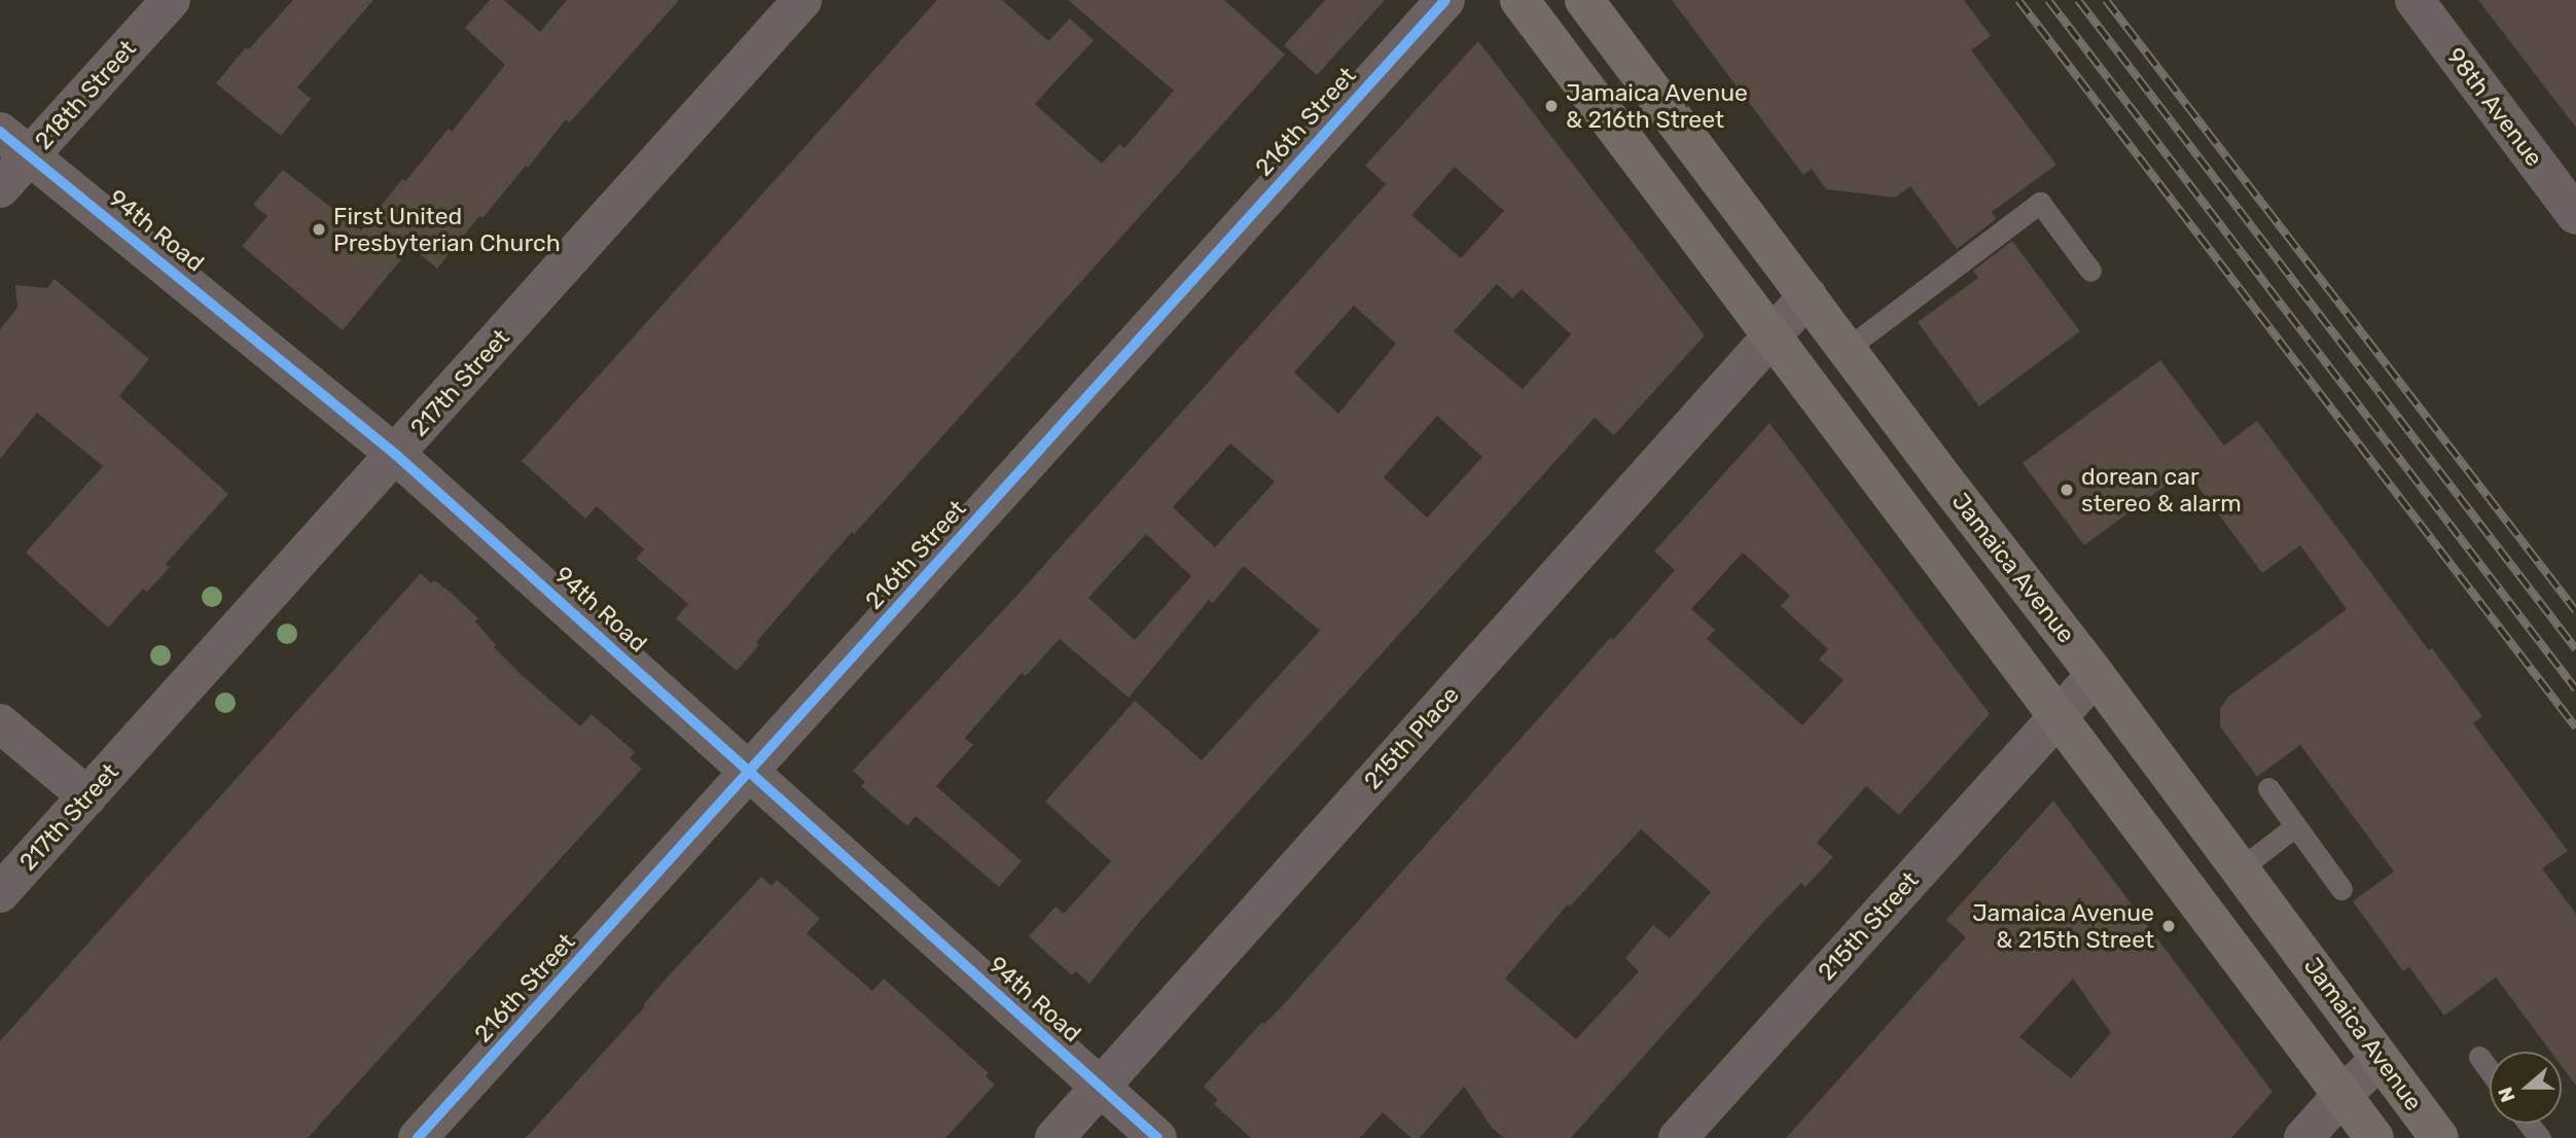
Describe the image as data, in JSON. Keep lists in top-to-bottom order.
{
  "streets": {
    "main road": ["Jamaica Avenue"],
    "street": [
      "218th Street",
      "98th Avenue",
      "216th Street",
      "94th Road",
      "217th Street",
      "215th Place",
      "215th Street"
    ]
  },
  "crossings": [
    ["218th Street", "94th Road"],
    ["216th Street", "94th Road"],
    ["94th Road", "217th Street"],
    ["94th Road", "215th Place"],
    ["Jamaica Avenue", "215th Place"],
    ["Jamaica Avenue", "215th Street"]
  ],
  "places": [
    "Jamaica Avenue & 216th Street",
    "First United Presbyterian Church",
    "dorean car stereo & alarm",
    "Jamaica Avenue & 215th Street"
  ],
  "north": "left"
}
